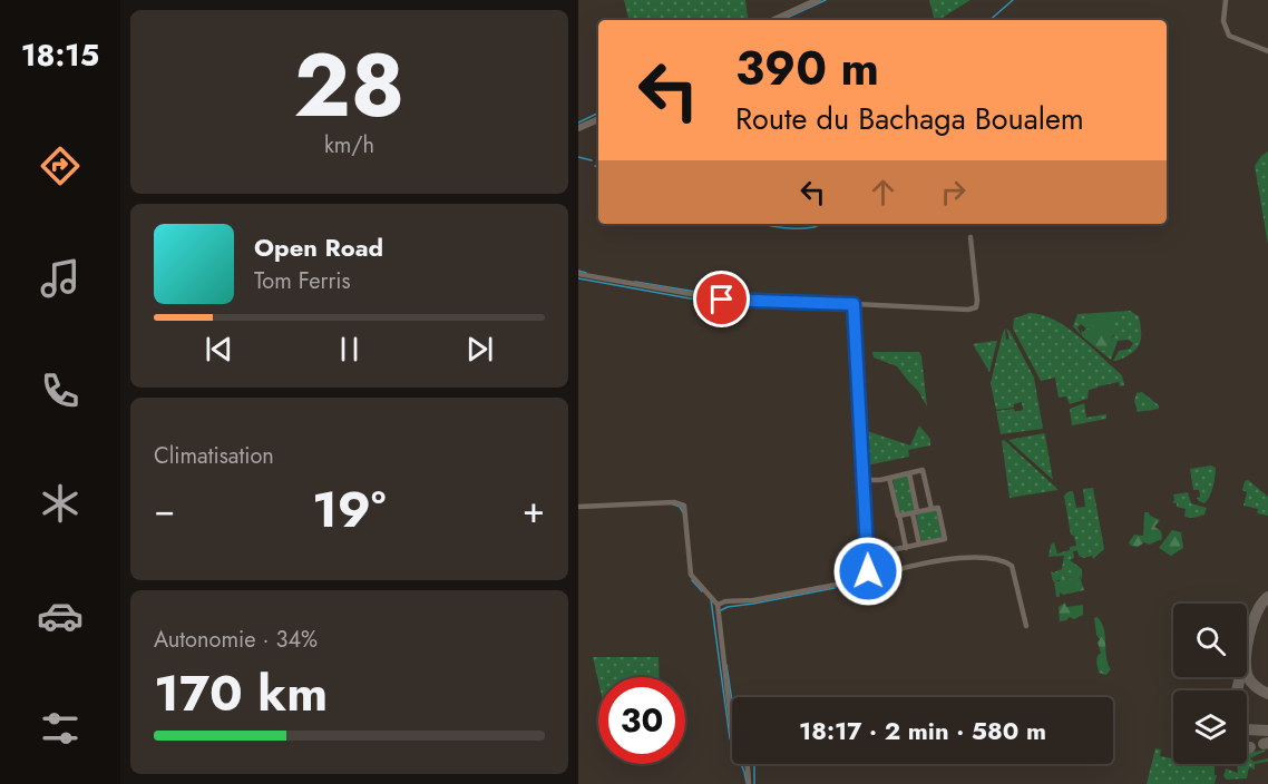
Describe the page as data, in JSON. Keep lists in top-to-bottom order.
{
  "page": {
    "tabs": "18:15",
    "tile": [
      ["28", "km/h"],
      "Climatisation",
      ["Autonomie · 34%", "170 km"]
    ],
    "turn": ["390 m", "Route du Bachaga Boualem"],
    "song": ["Open Road", "Tom Ferris"],
    "heat": ["−", "19°", "+"],
    "limit": "30",
    "trip": "18:17 · 2 min · 580 m"
  }
}
